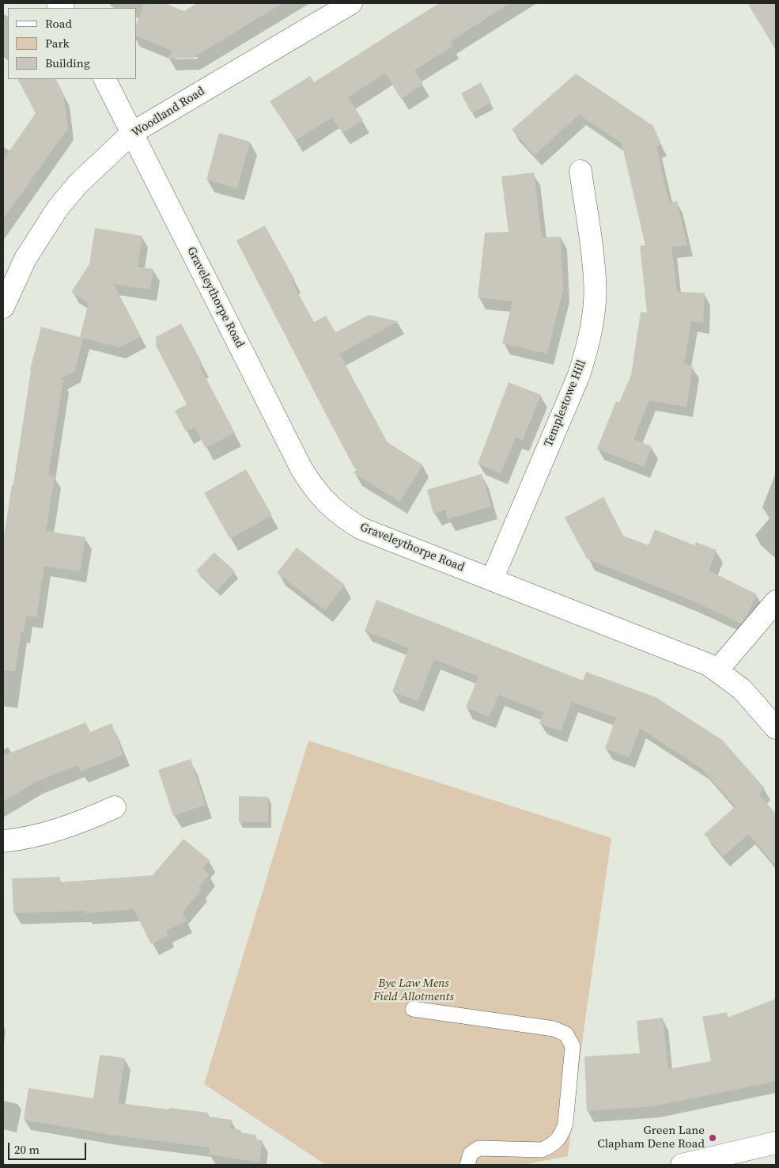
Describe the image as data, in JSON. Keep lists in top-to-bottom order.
{
  "streets": {
    "street": ["Woodland Road", "Graveleythorpe Road", "Templestowe Hill"]
  },
  "crossings": [
    ["Woodland Road", "Graveleythorpe Road"],
    ["Graveleythorpe Road", "Templestowe Hill"]
  ],
  "parks": ["Bye Law Mens Field Allotments"],
  "places": ["Green Lane Clapham Dene Road"],
  "legend": ["Road", "Park", "Building"],
  "scale_bar": "20 m"
}
